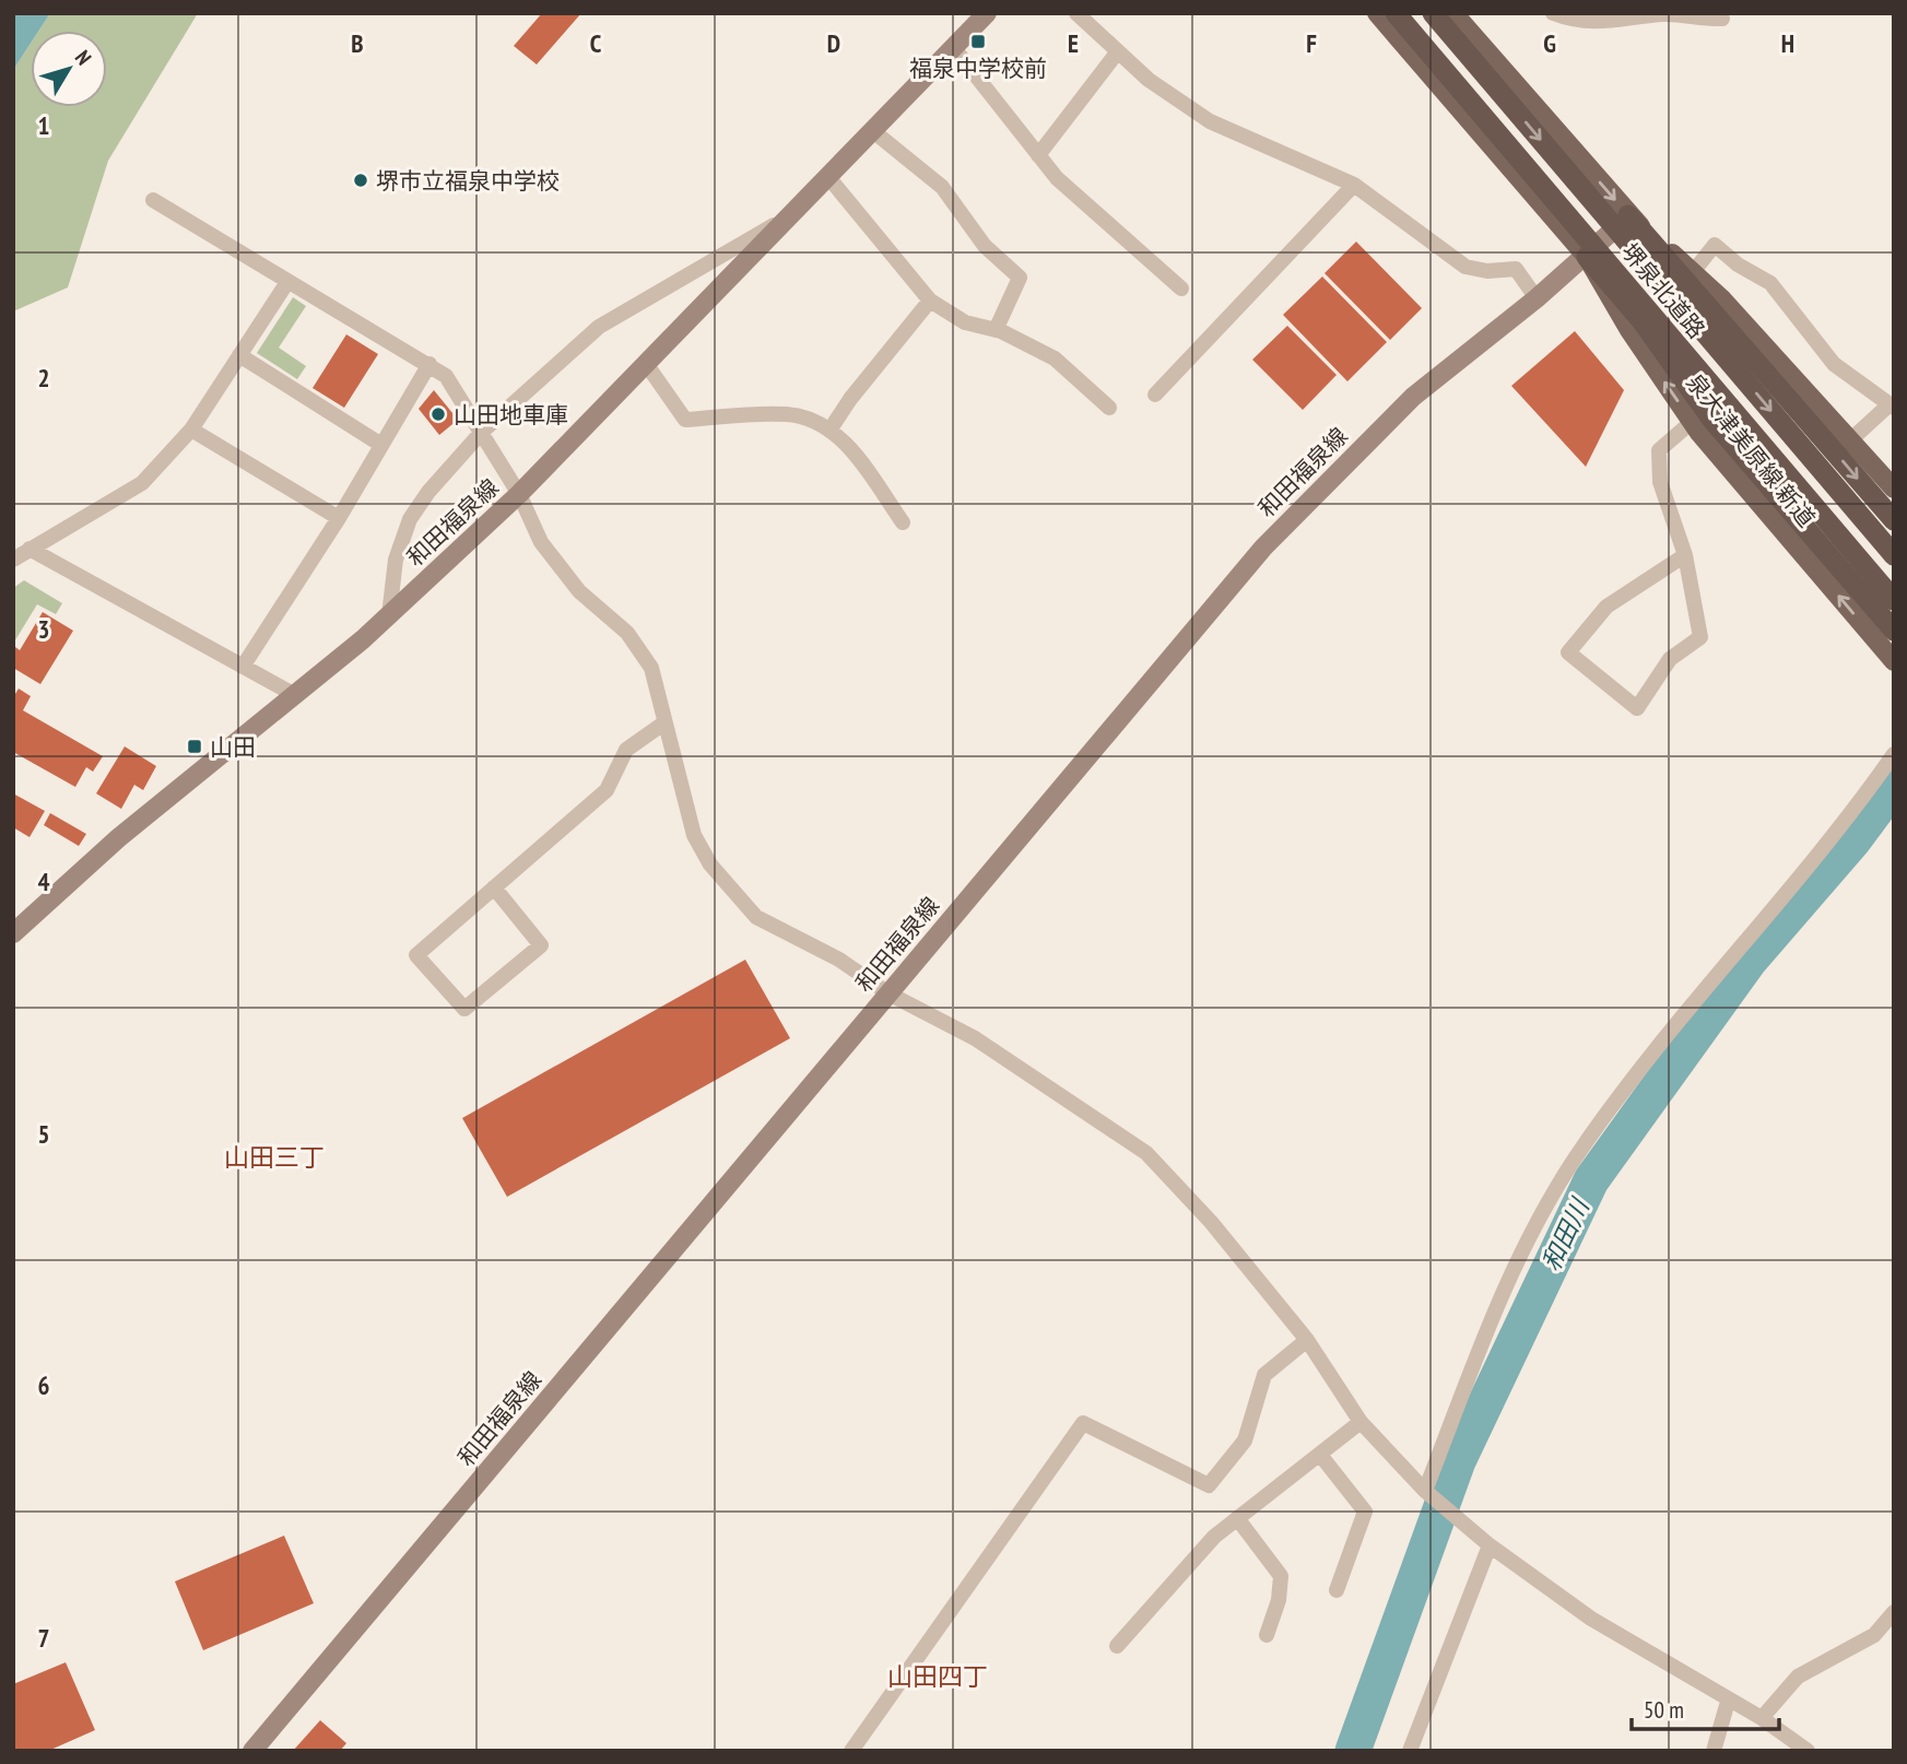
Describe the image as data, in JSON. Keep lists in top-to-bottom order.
{
  "streets": {
    "highway": ["堺泉北道路"],
    "main road": ["泉大津美原線 新道", "和田福泉線"]
  },
  "districts": ["山田三丁", "山田四丁"],
  "water": ["和田川"],
  "places": {
    "transit": ["福泉中学校前", "山田"],
    "other": ["堺市立福泉中学校", "山田地車庫"]
  },
  "scale_bar": "50 m",
  "north": "top right",
  "grid": {
    "columns": [
      "B",
      "C",
      "D",
      "E",
      "F",
      "G",
      "H"
    ],
    "rows": [
      "1",
      "2",
      "3",
      "4",
      "5",
      "6",
      "7"
    ]
  }
}
